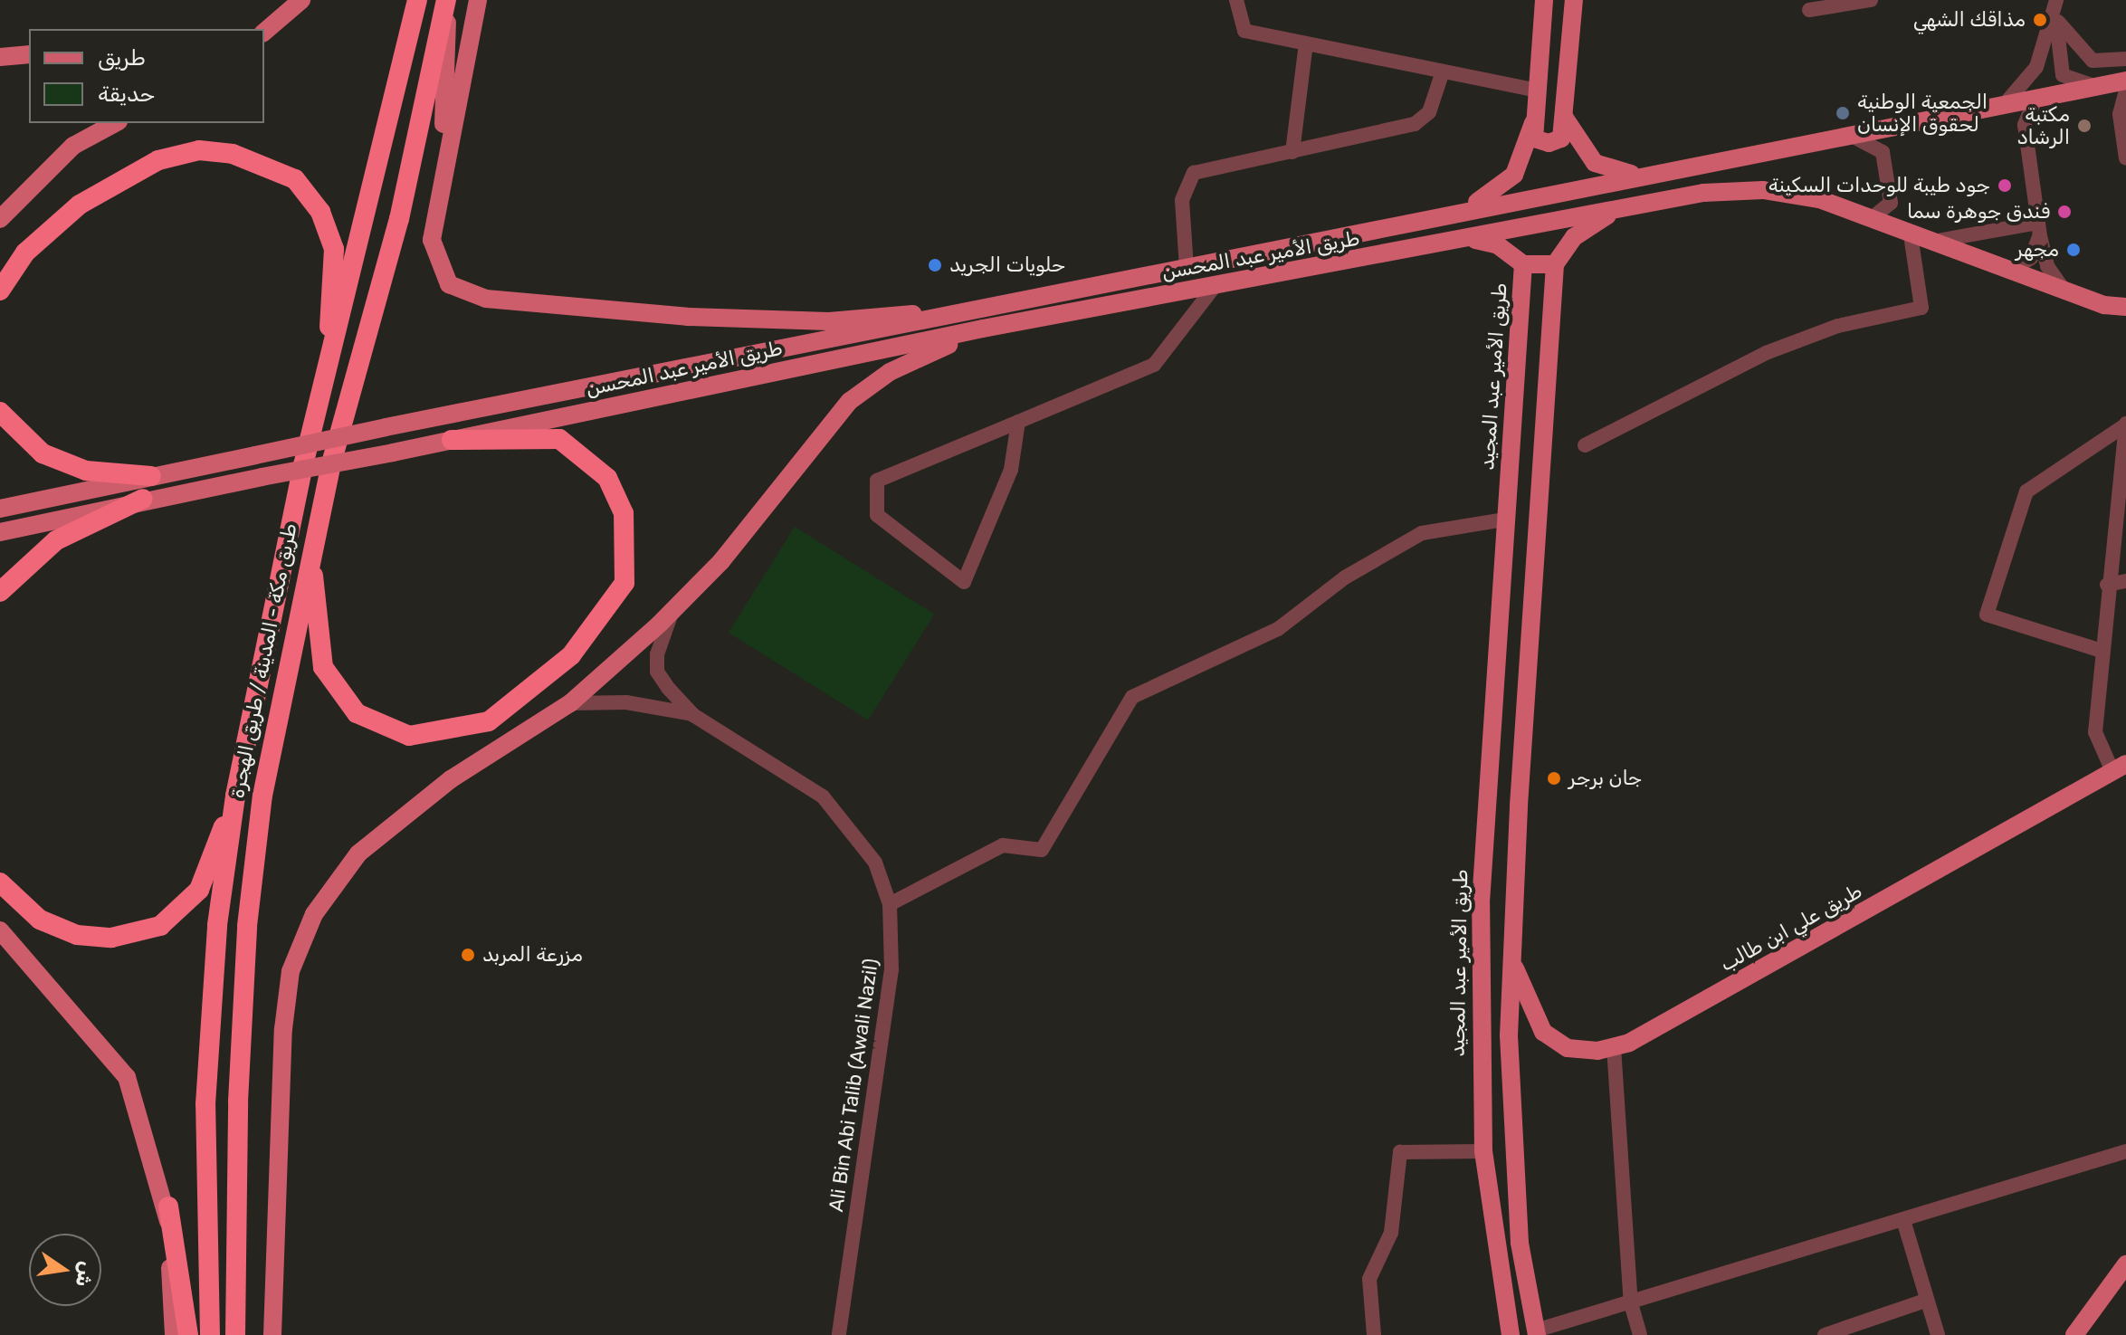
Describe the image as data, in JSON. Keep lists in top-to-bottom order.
{
  "streets": {
    "highway": ["طريق مكة - المدينة / طريق الهجرة"],
    "main road": ["طريق الأمير عبد المحسن", "طريق الأمير عبد المجيد", "طريق علي ابن طالب"],
    "street": ["Ali Bin Abi Talib (Awali Nazil)"]
  },
  "places": [
    "مذاقك الشهي",
    "الجمعية الوطنية لحقوق الإنسان",
    "مكتبة الرشاد",
    "جود طيبة للوحدات السكينة",
    "فندق جوهرة سما",
    "مجهر",
    "حلويات الجريد",
    "جان برجر",
    "مزرعة المربد"
  ],
  "legend": ["طريق", "حديقة"],
  "north": "right"
}
